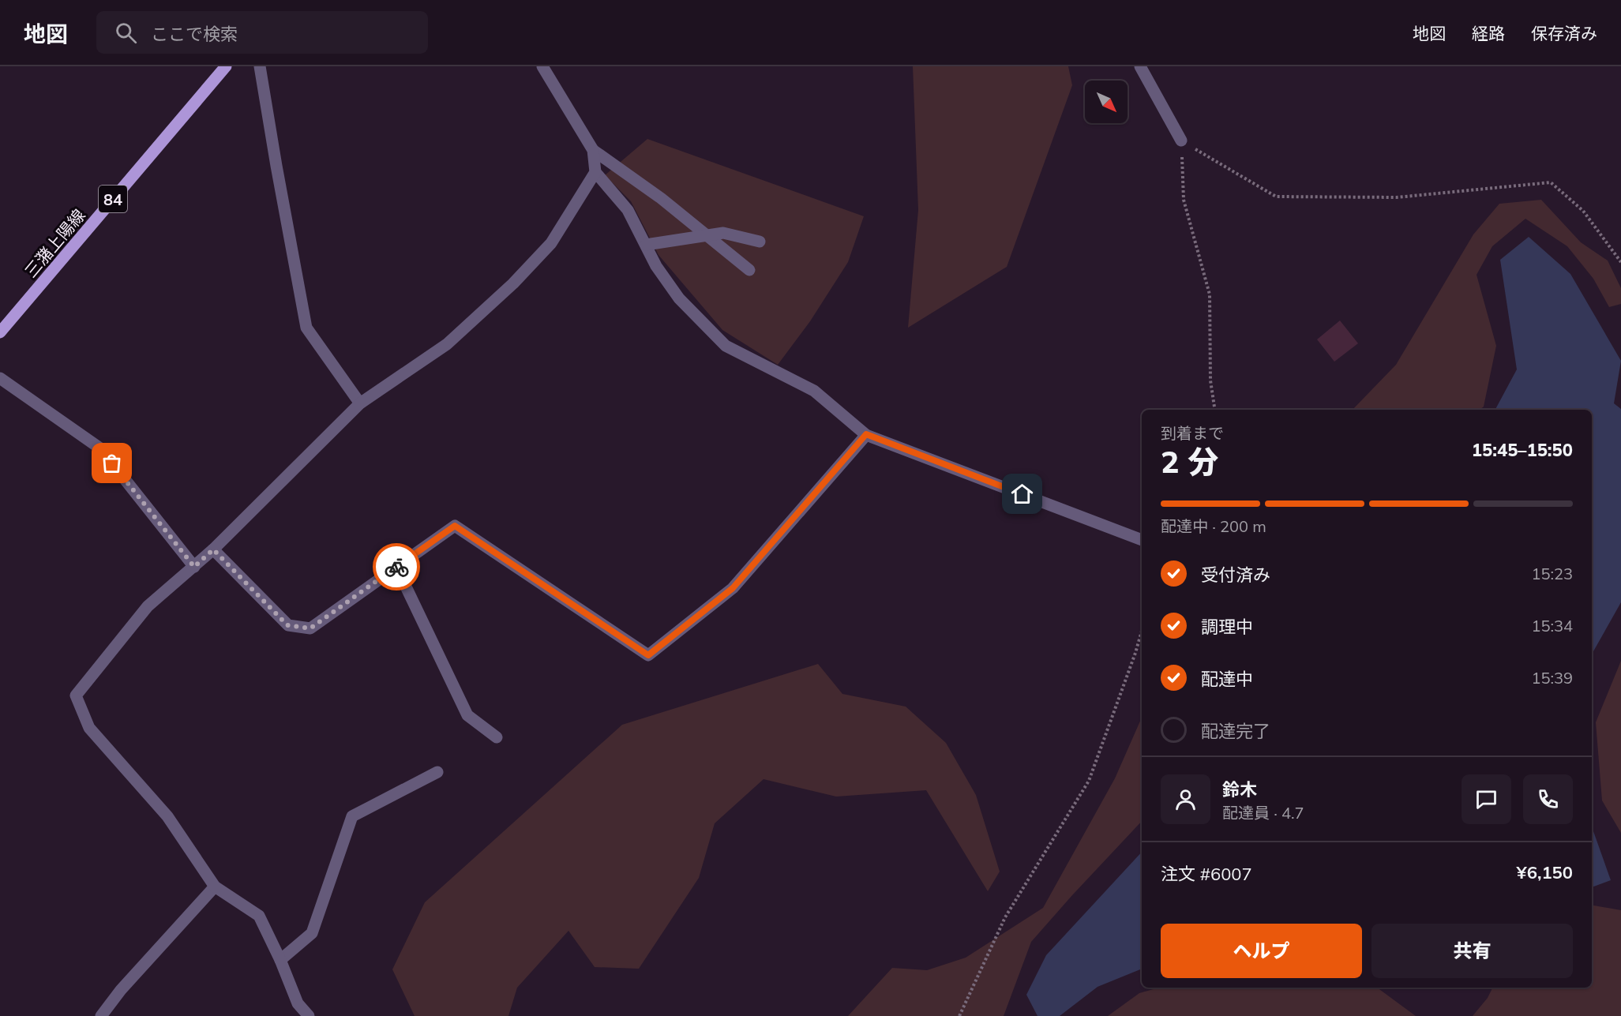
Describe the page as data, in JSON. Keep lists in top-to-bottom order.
{
  "streets": {
    "main road": ["84", "三潴上陽線"]
  },
  "north": "bottom right",
  "page": {
    "header": "地図",
    "search": "ここで検索",
    "nav": ["地図", "経路", "保存済み"],
    "heading": ["2 分", "到着まで", "15:45–15:50"],
    "panel": [
      "鈴木",
      "配達員 · 4.7",
      "注文 #6007",
      "¥6,150"
    ],
    "bar": "配達中 · 200 m",
    "list": [
      ["受付済み", "15:23"],
      ["調理中", "15:34"],
      ["配達中", "15:39"],
      "配達完了"
    ],
    "buttons": ["ヘルプ", "共有"]
  }
}
